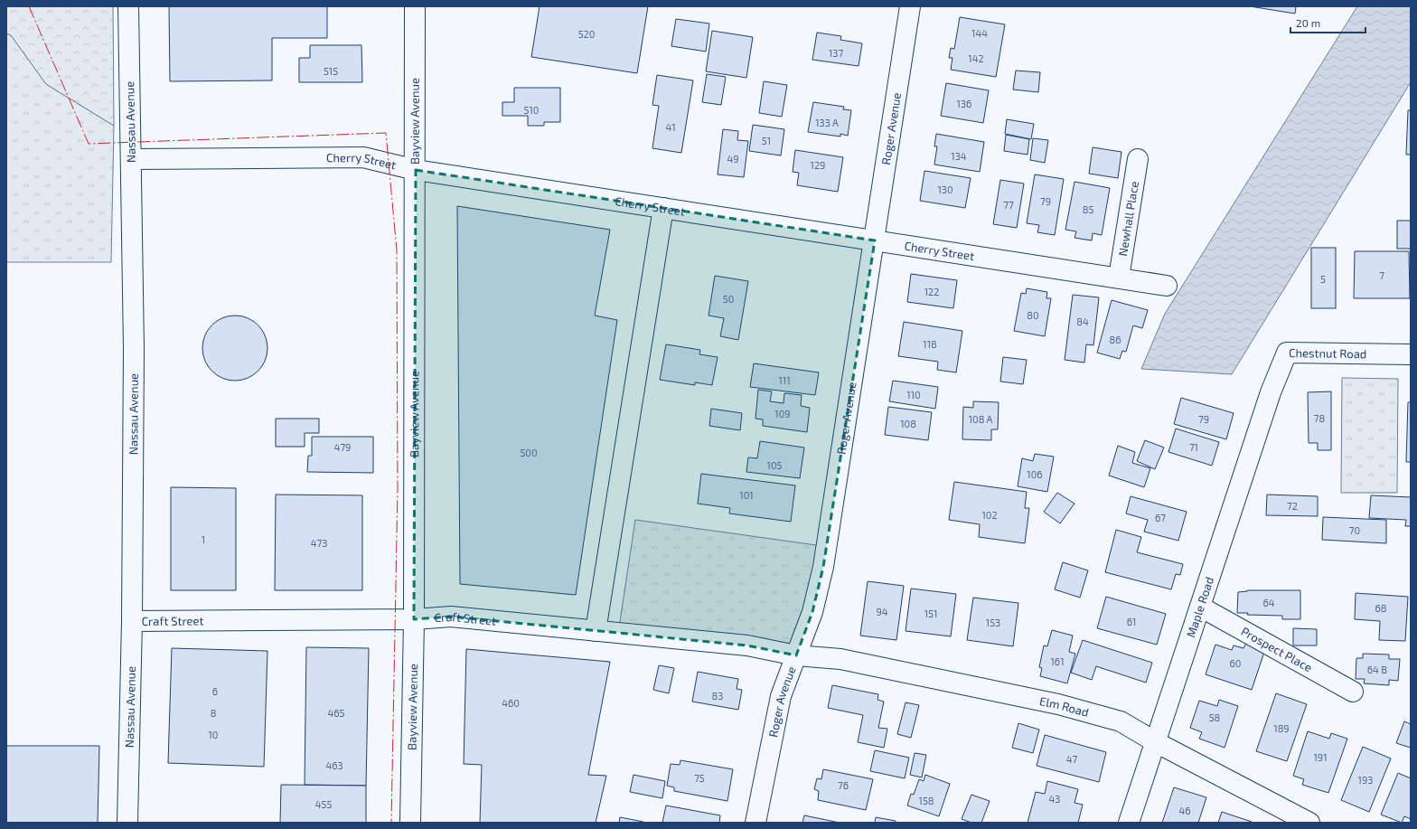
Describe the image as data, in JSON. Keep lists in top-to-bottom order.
{
  "streets": {
    "street": [
      "Nassau Avenue",
      "Bayview Avenue",
      "Roger Avenue",
      "Cherry Street",
      "Newhall Place",
      "Chestnut Road",
      "Maple Road",
      "Craft Street",
      "Prospect Place",
      "Elm Road"
    ]
  },
  "crossings": [
    ["Nassau Avenue", "Cherry Street"],
    ["Nassau Avenue", "Craft Street"],
    ["Bayview Avenue", "Cherry Street"],
    ["Bayview Avenue", "Craft Street"],
    ["Roger Avenue", "Cherry Street"],
    ["Roger Avenue", "Craft Street"],
    ["Roger Avenue", "Elm Road"],
    ["Cherry Street", "Newhall Place"],
    ["Chestnut Road", "Maple Road"],
    ["Maple Road", "Prospect Place"],
    ["Maple Road", "Elm Road"],
    ["Craft Street", "Elm Road"]
  ],
  "house_numbers": [
    "144",
    "520",
    "137",
    "142",
    "515",
    "136",
    "510",
    "133 A",
    "41",
    "51",
    "134",
    "49",
    "129",
    "130",
    "79",
    "77",
    "85",
    "7",
    "5",
    "122",
    "50",
    "80",
    "84",
    "86",
    "118",
    "111",
    "110",
    "109",
    "78",
    "108 A",
    "79",
    "108",
    "479",
    "71",
    "500",
    "105",
    "106",
    "101",
    "72",
    "102",
    "67",
    "70",
    "1",
    "473",
    "64",
    "68",
    "94",
    "151",
    "61",
    "153",
    "161",
    "60",
    "64 B",
    "6",
    "83",
    "460",
    "8",
    "465",
    "58",
    "189",
    "10",
    "191",
    "47",
    "463",
    "75",
    "193",
    "76",
    "43",
    "158",
    "455",
    "46"
  ],
  "scale_bar": "20 m"
}
